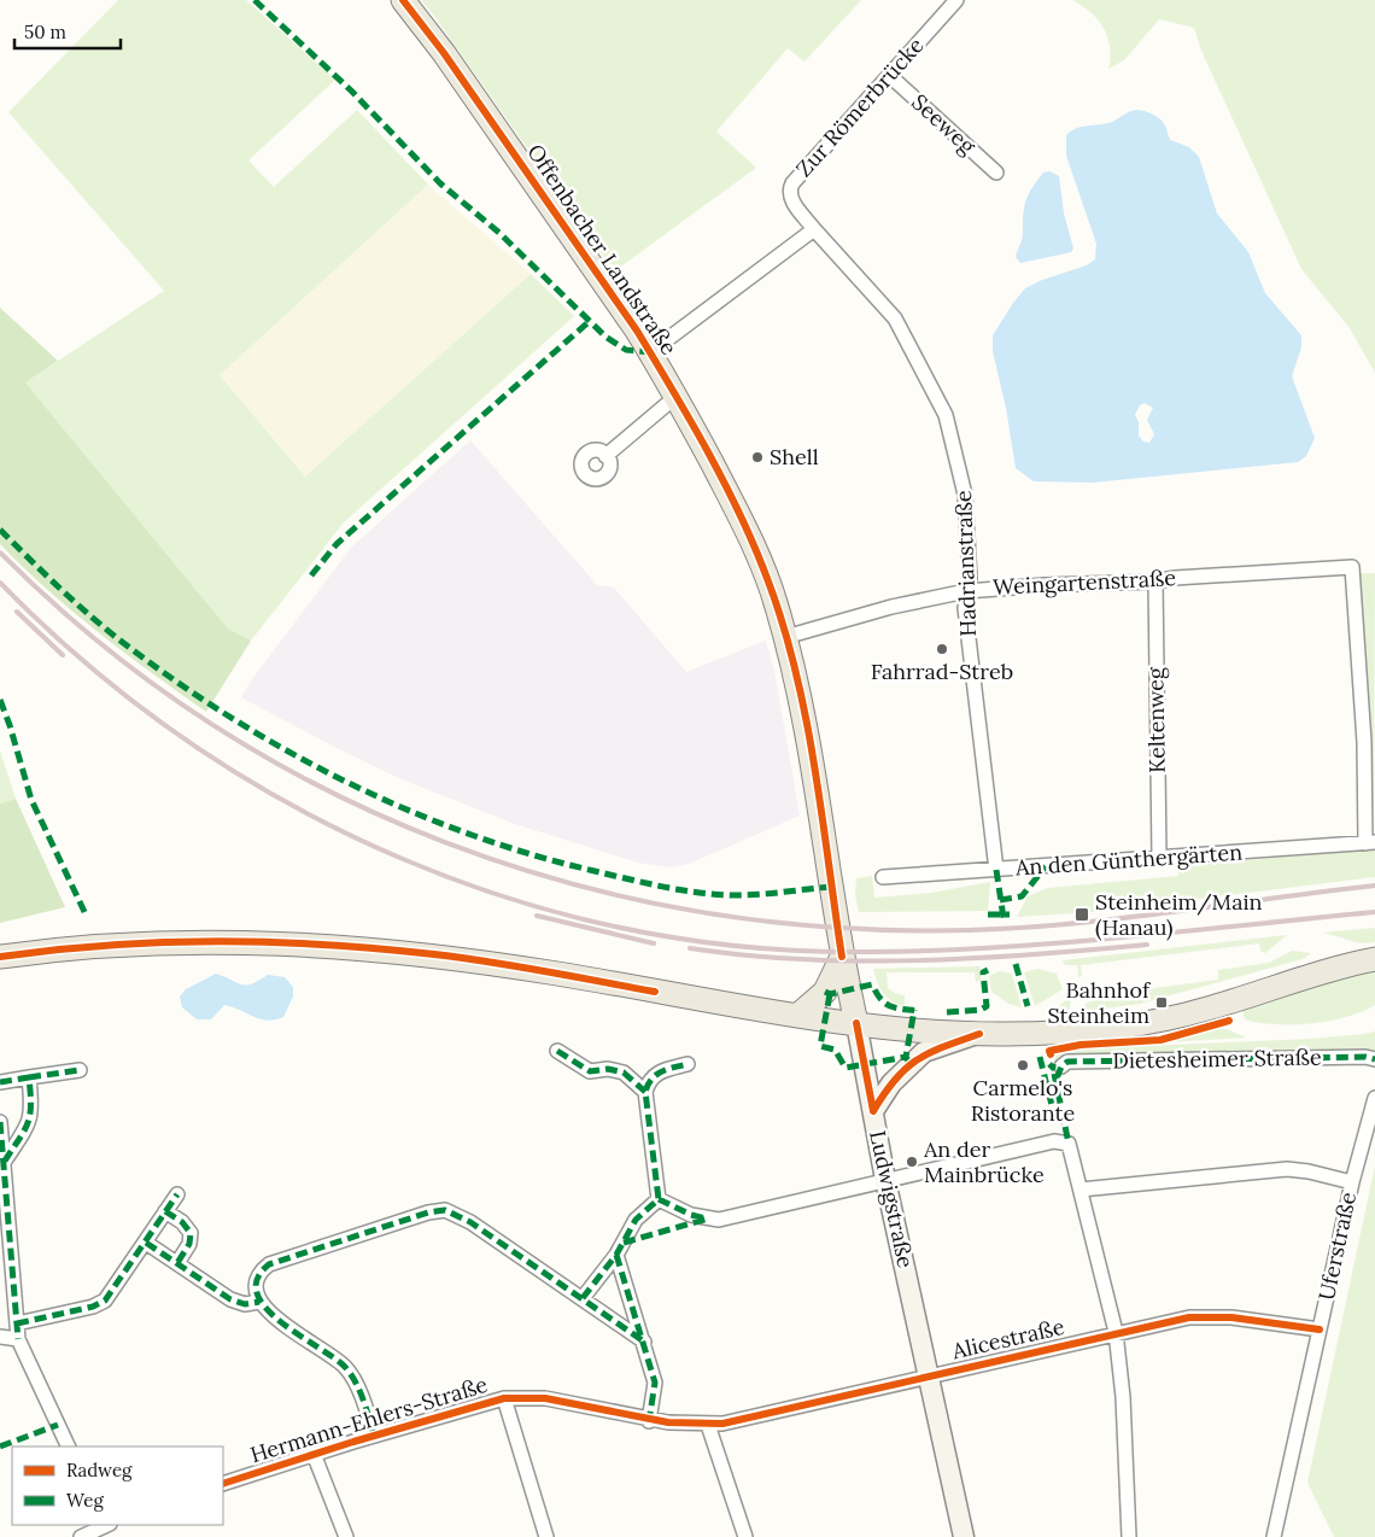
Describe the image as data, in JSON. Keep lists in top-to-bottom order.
{
  "streets": {
    "main road": ["Offenbacher Landstraße", "Ludwigstraße"],
    "street": [
      "Zur Römerbrücke",
      "Seeweg",
      "Hadrianstraße",
      "Weingartenstraße",
      "Keltenweg",
      "An den Günthergärten",
      "Dietesheimer Straße",
      "Uferstraße",
      "Alicestraße",
      "Hermann-Ehlers-Straße"
    ]
  },
  "crossings": [
    ["Zur Römerbrücke", "Seeweg"],
    ["Zur Römerbrücke", "Hadrianstraße"],
    ["Offenbacher Landstraße", "Weingartenstraße"],
    ["Offenbacher Landstraße", "Ludwigstraße"],
    ["Hadrianstraße", "Weingartenstraße"],
    ["Hadrianstraße", "An den Günthergärten"],
    ["Weingartenstraße", "Keltenweg"],
    ["Weingartenstraße", "An den Günthergärten"],
    ["Keltenweg", "An den Günthergärten"],
    ["Ludwigstraße", "Alicestraße"],
    ["Uferstraße", "Alicestraße"],
    ["Alicestraße", "Hermann-Ehlers-Straße"]
  ],
  "places": {
    "other": [
      "Shell",
      "Fahrrad-Streb",
      "Carmelo's Ristorante",
      "An der Mainbrücke"
    ],
    "transit": ["Steinheim/Main (Hanau)", "Bahnhof Steinheim"]
  },
  "legend": ["Radweg", "Weg"],
  "scale_bar": "50 m"
}
